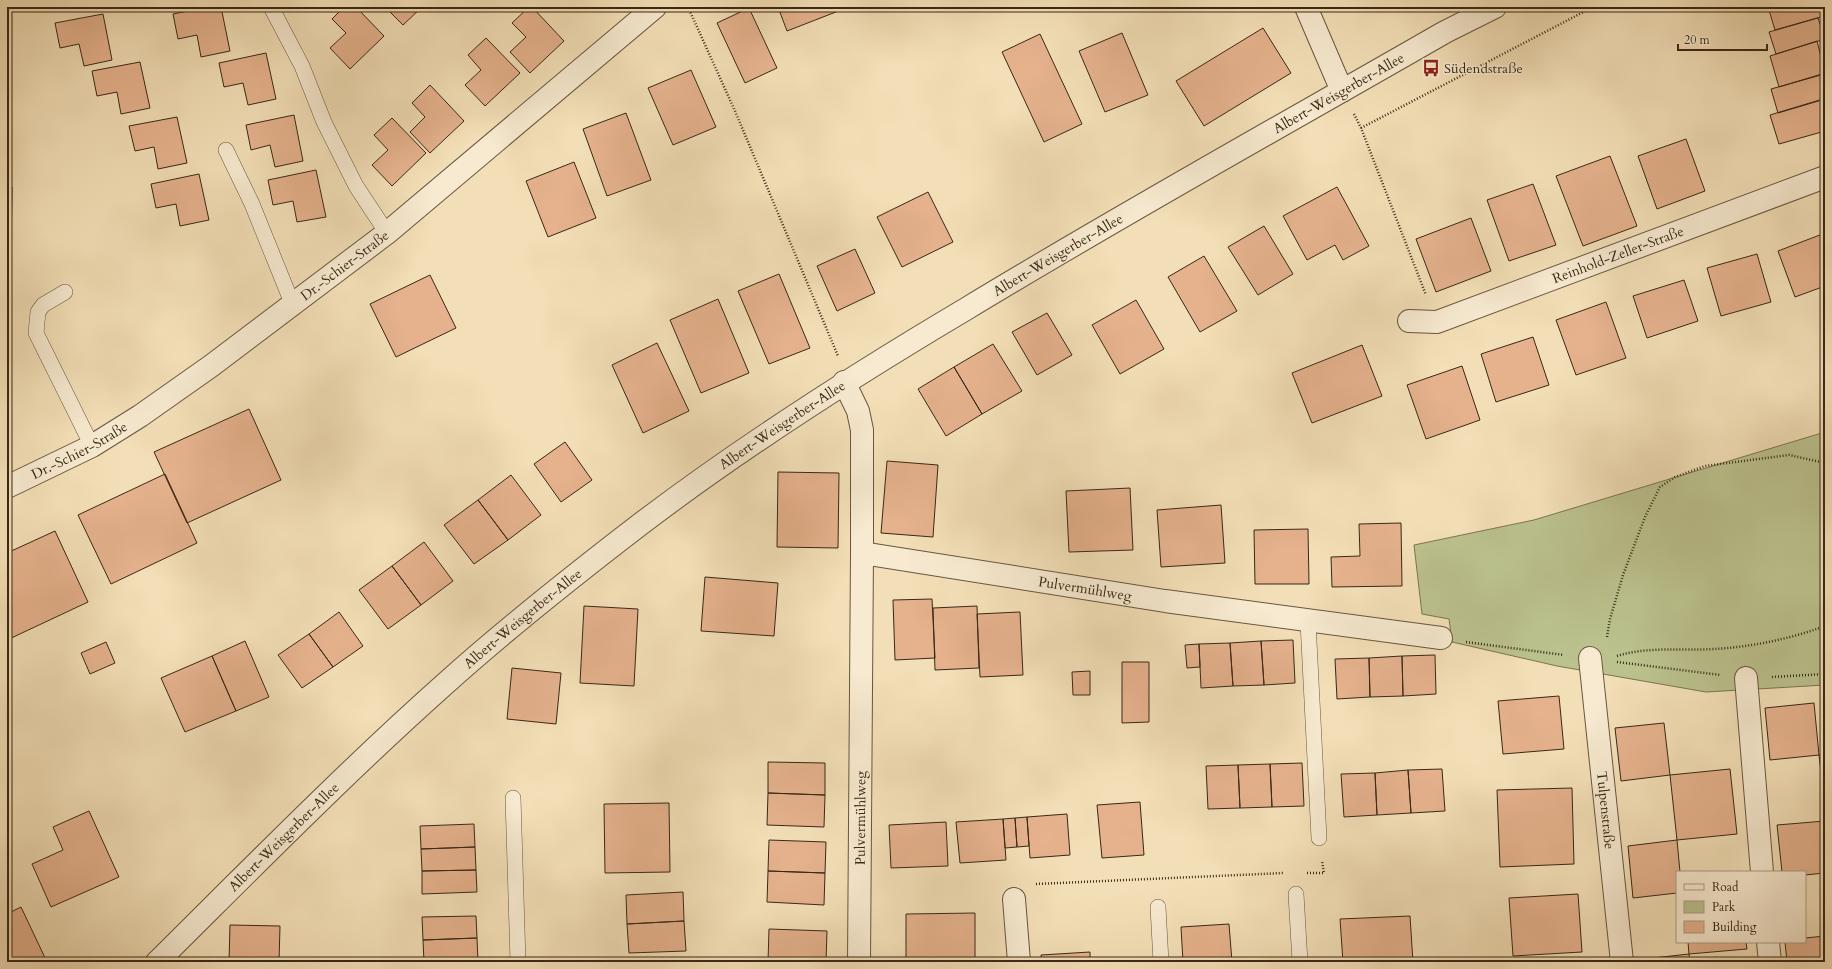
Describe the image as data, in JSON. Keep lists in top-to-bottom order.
{
  "streets": {
    "street": [
      "Albert-Weisgerber-Allee",
      "Reinhold-Zeller-Straße",
      "Dr.-Schier-Straße",
      "Pulvermühlweg",
      "Tulpenstraße"
    ]
  },
  "crossings": [
    ["Albert-Weisgerber-Allee", "Pulvermühlweg"]
  ],
  "places": {
    "bus stop": ["Südendstraße"]
  },
  "legend": ["Road", "Park", "Building"],
  "scale_bar": "20 m"
}
